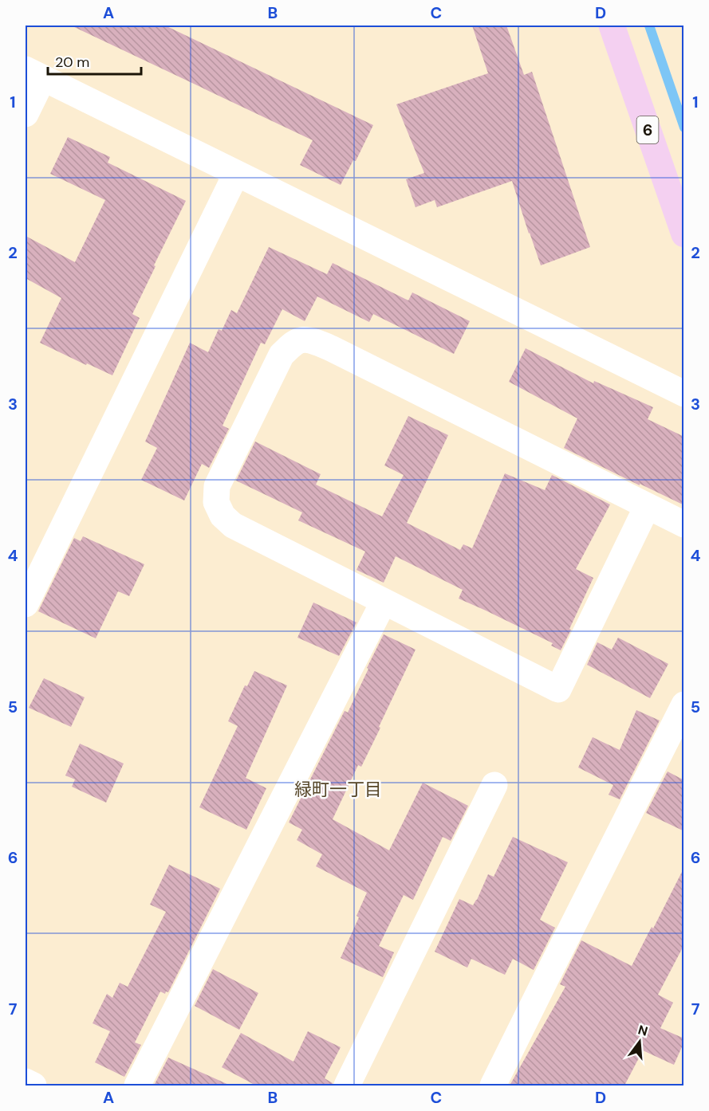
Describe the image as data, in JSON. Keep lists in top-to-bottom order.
{
  "streets": {
    "main road": ["6"]
  },
  "districts": ["緑町一丁目"],
  "scale_bar": "20 m",
  "north": "top",
  "grid": {
    "columns": [
      "A",
      "B",
      "C",
      "D"
    ],
    "rows": [
      "1",
      "2",
      "3",
      "4",
      "5",
      "6",
      "7"
    ]
  }
}
